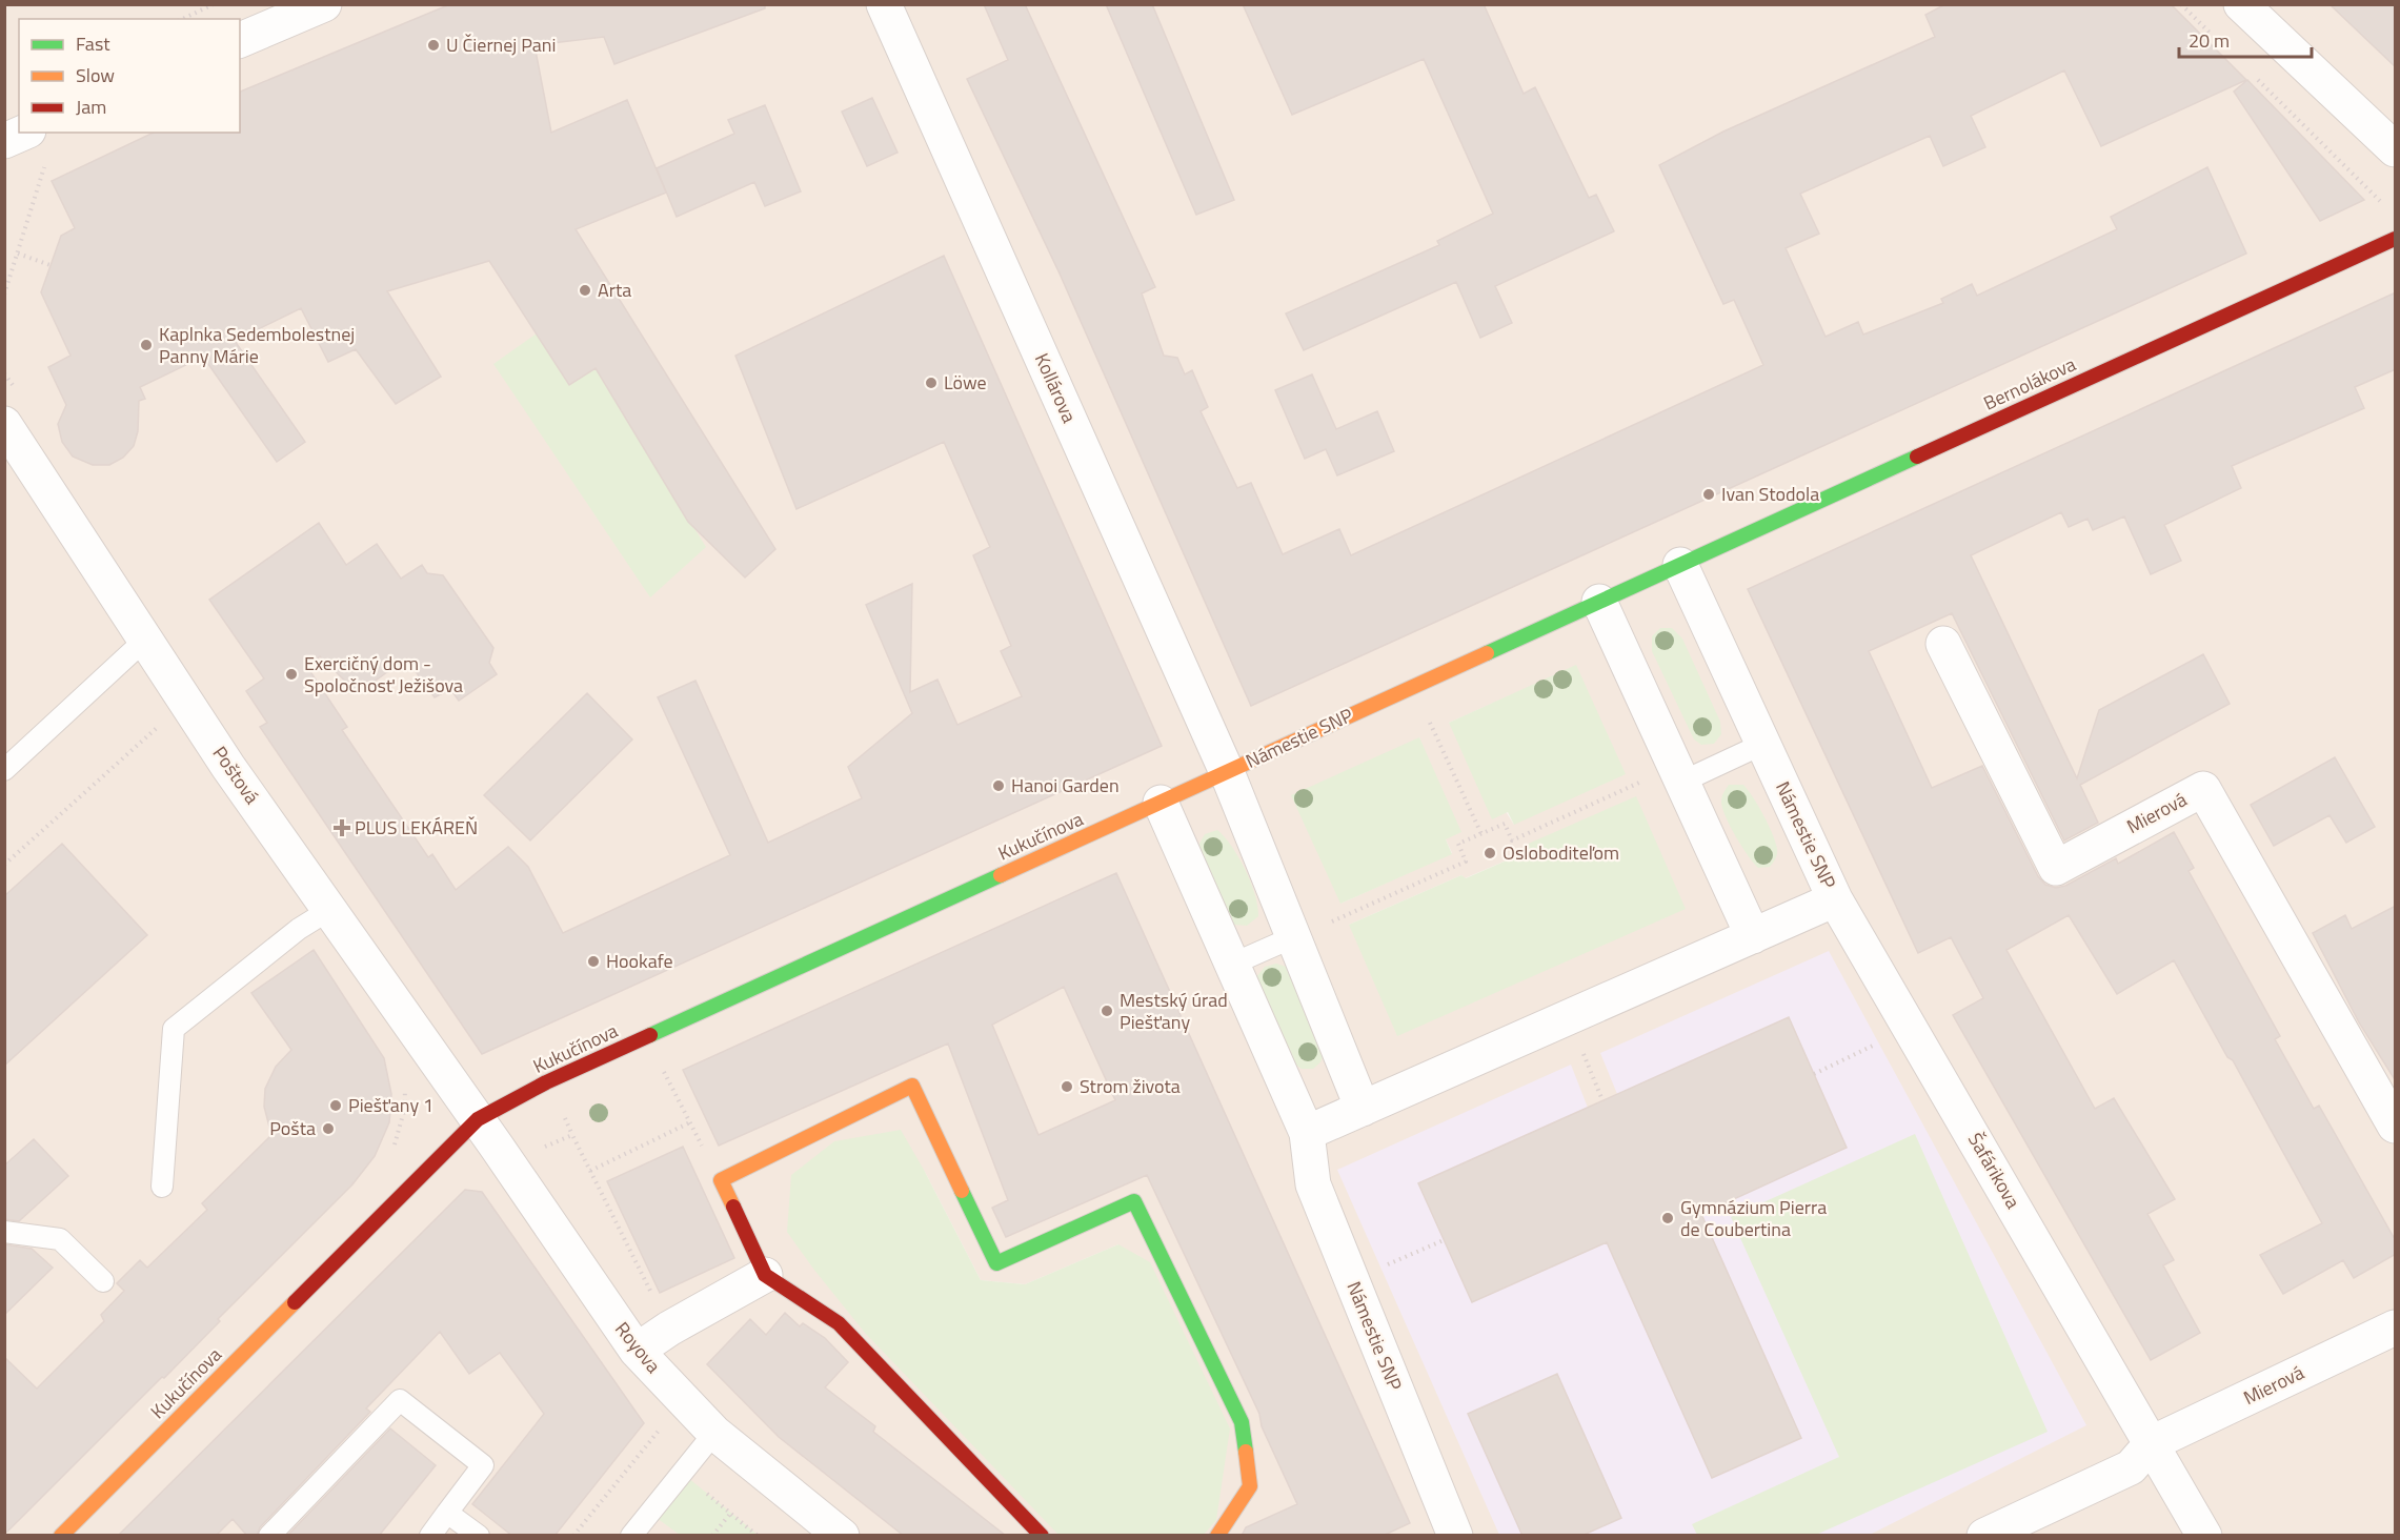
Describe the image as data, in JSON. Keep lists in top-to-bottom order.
{
  "streets": {
    "street": [
      "Bernolákova",
      "Kollárova",
      "Námestie SNP",
      "Poštová",
      "Mierová",
      "Kukučínova",
      "Šafárikova",
      "Royova"
    ]
  },
  "crossings": [
    ["Bernolákova", "Námestie SNP"],
    ["Kollárova", "Námestie SNP"],
    ["Kollárova", "Kukučínova"],
    ["Námestie SNP", "Kukučínova"],
    ["Námestie SNP", "Šafárikova"],
    ["Poštová", "Kukučínova"],
    ["Poštová", "Royova"],
    ["Mierová", "Šafárikova"],
    ["Kukučínova", "Royova"]
  ],
  "places": {
    "other": [
      "U Čiernej Pani",
      "Arta",
      "Kaplnka Sedembolestnej Panny Márie",
      "Löwe",
      "Ivan Stodola",
      "Exercičný dom - Spoločnosť Ježišova",
      "Hanoi Garden",
      "Osloboditeľom",
      "Hookafe",
      "Mestský úrad Piešťany",
      "Strom života",
      "Piešťany 1",
      "Pošta",
      "Gymnázium Pierra de Coubertina"
    ],
    "health": ["PLUS LEKÁREŇ"]
  },
  "legend": ["Fast", "Slow", "Jam"],
  "scale_bar": "20 m"
}
